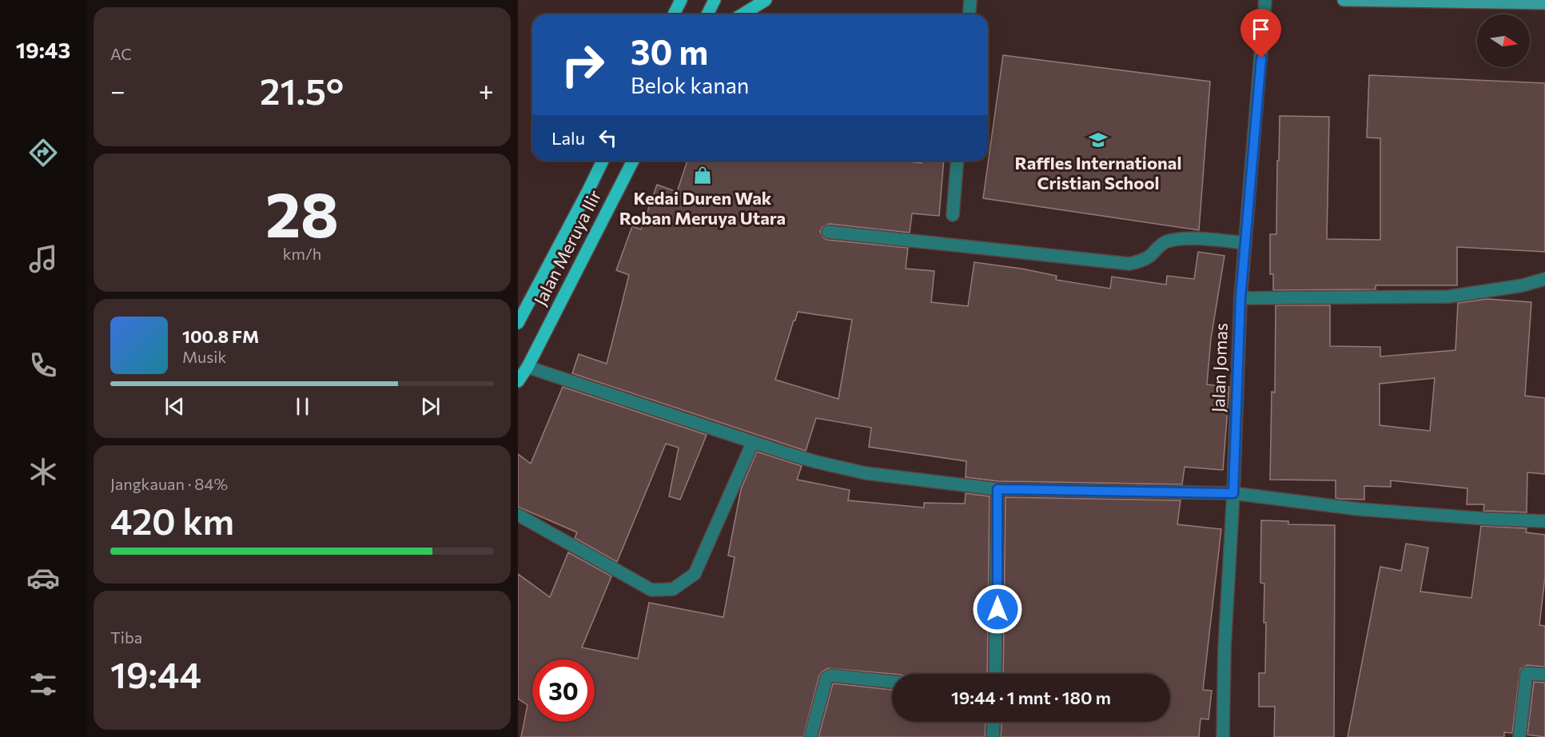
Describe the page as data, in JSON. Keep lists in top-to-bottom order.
{
  "streets": {
    "main road": ["Jalan Meruya Ilir"],
    "street": ["Jalan Jomas"]
  },
  "places": {
    "school or university": ["Raffles International Cristian School"],
    "shop": ["Kedai Duren Wak Roban Meruya Utara"]
  },
  "north": "right",
  "page": {
    "tabs": "19:43",
    "tile": [
      "AC",
      ["28", "km/h"],
      ["Jangkauan · 84%", "420 km"],
      ["Tiba", "19:44"]
    ],
    "turn": ["30 m", "Belok kanan"],
    "heat": ["−", "21.5°", "+"],
    "then": "Lalu",
    "song": ["100.8 FM", "Musik"],
    "limit": "30",
    "trip": "19:44 · 1 mnt · 180 m"
  }
}
